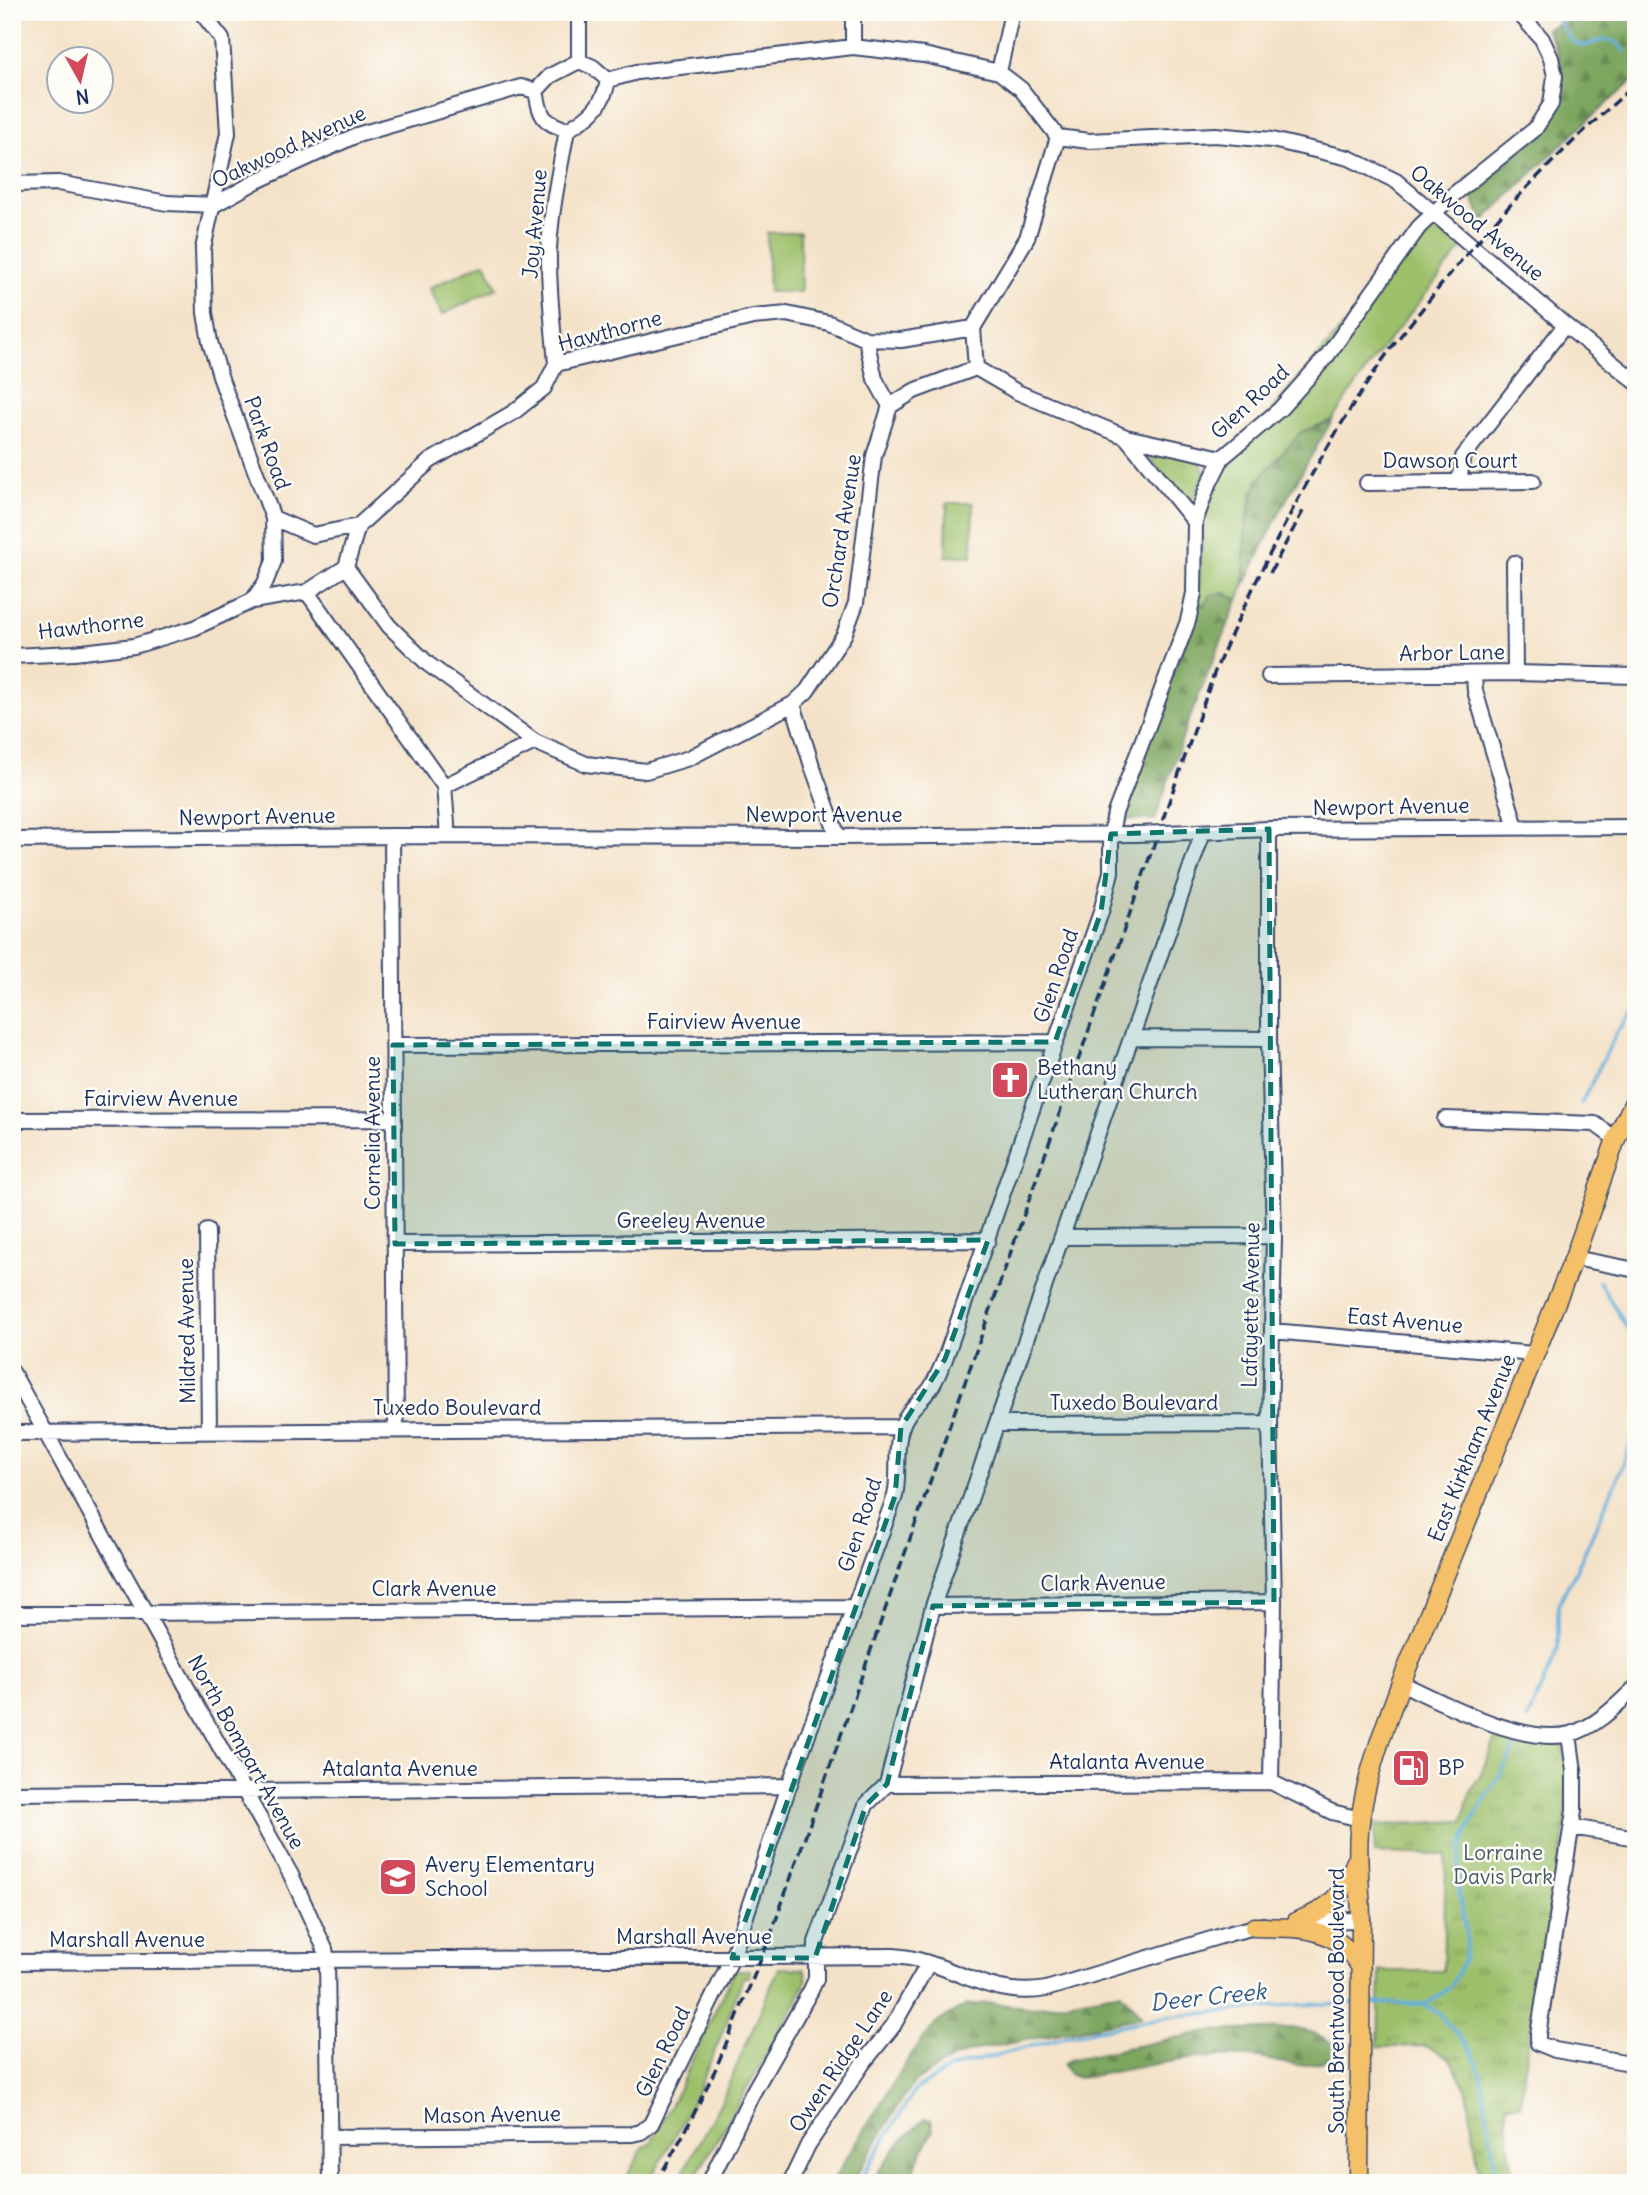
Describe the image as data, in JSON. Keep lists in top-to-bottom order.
{
  "streets": {
    "main road": ["East Kirkham Avenue", "South Brentwood Boulevard"],
    "street": [
      "Oakwood Avenue",
      "Joy Avenue",
      "Hawthorne",
      "Glen Road",
      "Park Road",
      "Dawson Court",
      "Orchard Avenue",
      "Arbor Lane",
      "Newport Avenue",
      "Fairview Avenue",
      "Cornelia Avenue",
      "Greeley Avenue",
      "Lafayette Avenue",
      "East Avenue",
      "Mildred Avenue",
      "Tuxedo Boulevard",
      "Clark Avenue",
      "North Bompart Avenue",
      "Atalanta Avenue",
      "Marshall Avenue",
      "Owen Ridge Lane",
      "Mason Avenue"
    ]
  },
  "crossings": [
    ["Oakwood Avenue", "Joy Avenue"],
    ["Oakwood Avenue", "Glen Road"],
    ["Oakwood Avenue", "Park Road"],
    ["Joy Avenue", "Hawthorne"],
    ["Hawthorne", "Park Road"],
    ["Glen Road", "Newport Avenue"],
    ["Glen Road", "Fairview Avenue"],
    ["Glen Road", "Greeley Avenue"],
    ["Glen Road", "Tuxedo Boulevard"],
    ["Glen Road", "Clark Avenue"],
    ["Glen Road", "Atalanta Avenue"],
    ["Glen Road", "Marshall Avenue"],
    ["Glen Road", "Mason Avenue"],
    ["Newport Avenue", "Cornelia Avenue"],
    ["Newport Avenue", "Lafayette Avenue"],
    ["Fairview Avenue", "Cornelia Avenue"],
    ["Cornelia Avenue", "Greeley Avenue"],
    ["Cornelia Avenue", "Tuxedo Boulevard"],
    ["Lafayette Avenue", "East Avenue"],
    ["Lafayette Avenue", "Tuxedo Boulevard"],
    ["Lafayette Avenue", "Clark Avenue"],
    ["Lafayette Avenue", "Atalanta Avenue"],
    ["East Avenue", "East Kirkham Avenue"],
    ["Mildred Avenue", "Tuxedo Boulevard"],
    ["Tuxedo Boulevard", "North Bompart Avenue"],
    ["East Kirkham Avenue", "Atalanta Avenue"],
    ["East Kirkham Avenue", "South Brentwood Boulevard"],
    ["Clark Avenue", "North Bompart Avenue"],
    ["North Bompart Avenue", "Atalanta Avenue"],
    ["North Bompart Avenue", "Marshall Avenue"],
    ["North Bompart Avenue", "Mason Avenue"],
    ["Atalanta Avenue", "South Brentwood Boulevard"],
    ["Marshall Avenue", "South Brentwood Boulevard"],
    ["Marshall Avenue", "Owen Ridge Lane"]
  ],
  "water": ["Deer Creek"],
  "parks": ["Lorraine Davis Park"],
  "places": {
    "church": ["Bethany Lutheran Church"],
    "fuel station": ["BP"],
    "school or university": ["Avery Elementary School"]
  },
  "north": "bottom"
}
